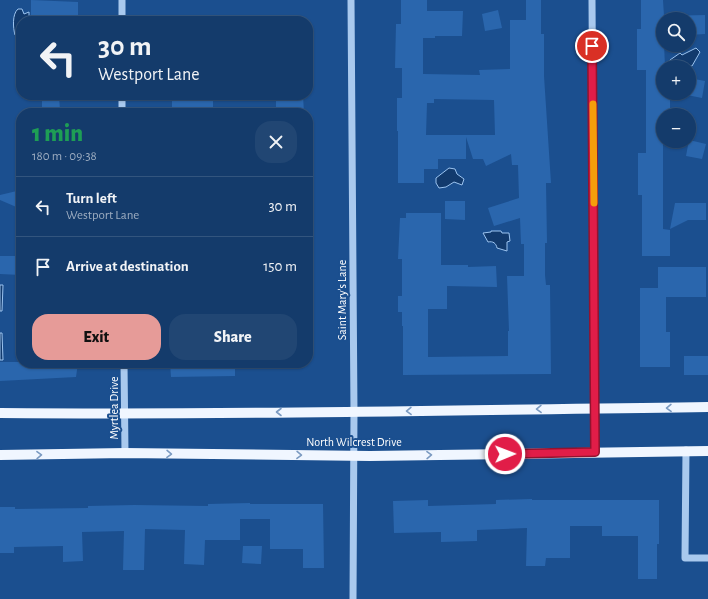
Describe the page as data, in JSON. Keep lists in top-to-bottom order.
{
  "streets": {
    "main road": ["North Wilcrest Drive"],
    "street": ["Saint Mary's Lane", "Myrtlea Drive"]
  },
  "crossings": [
    ["Saint Mary's Lane", "North Wilcrest Drive"],
    ["Myrtlea Drive", "North Wilcrest Drive"]
  ],
  "page": {
    "map_buttons": ["+", "−"],
    "turn": ["30 m", "Westport Lane"],
    "heading": ["1 min", "180 m · 09:38"],
    "list": [
      {
        "name": "Turn left",
        "note": "Westport Lane",
        "value": "30 m"
      },
      {
        "name": "Arrive at destination",
        "value": "150 m"
      }
    ],
    "buttons": ["Exit", "Share"]
  }
}
